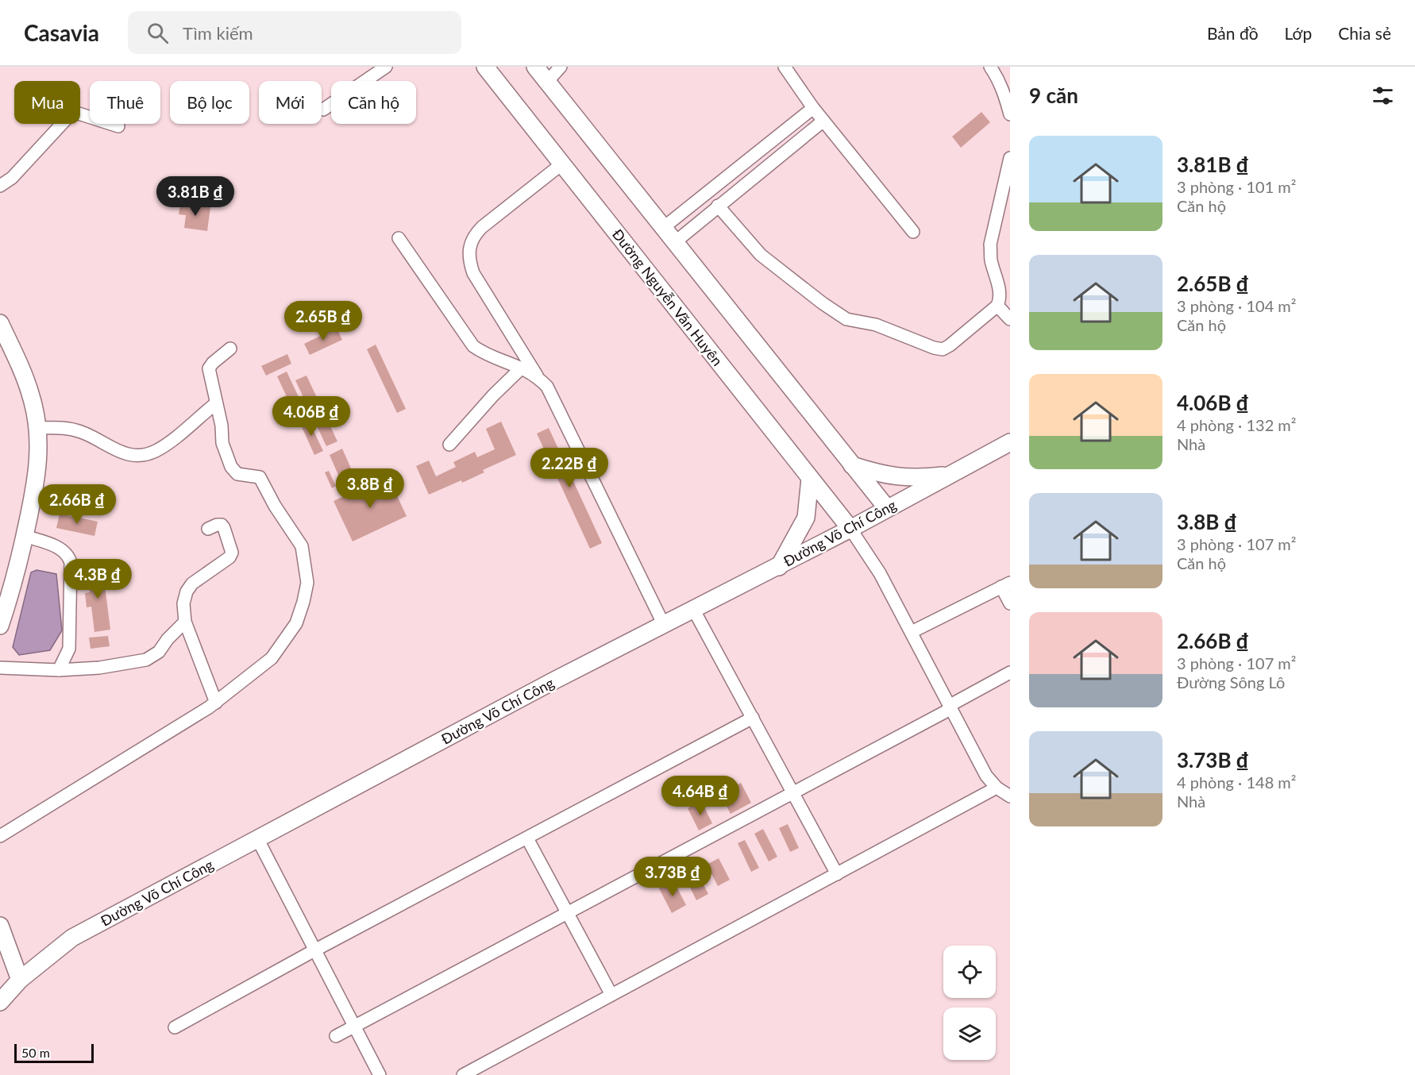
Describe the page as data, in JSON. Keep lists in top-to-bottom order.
{
  "streets": {
    "street": ["Đường Nguyễn Văn Huyên", "Đường Võ Chí Công"]
  },
  "crossings": [
    ["Đường Nguyễn Văn Huyên", "Đường Võ Chí Công"]
  ],
  "scale_bar": "50 m",
  "page": {
    "header": "Casavia",
    "search": "Tìm kiếm",
    "nav": ["Bản đồ", "Lớp", "Chia sẻ"],
    "heading": "9 căn",
    "chip": [
      "Mua",
      "Thuê",
      "Bộ lọc",
      "Mới",
      "Căn hộ"
    ],
    "list": [
      {
        "name": "3.81B ₫",
        "note": "3 phòng · 101 m² · Căn hộ"
      },
      {
        "name": "2.65B ₫",
        "note": "3 phòng · 104 m² · Căn hộ"
      },
      {
        "name": "4.06B ₫",
        "note": "4 phòng · 132 m² · Nhà"
      },
      {
        "name": "3.8B ₫",
        "note": "3 phòng · 107 m² · Căn hộ"
      },
      {
        "name": "2.66B ₫",
        "note": "3 phòng · 107 m² · Đường Sông Lô"
      },
      {
        "name": "3.73B ₫",
        "note": "4 phòng · 148 m² · Nhà"
      }
    ],
    "price": [
      "3.81B ₫",
      "2.65B ₫",
      "4.06B ₫",
      "2.22B ₫",
      "3.8B ₫",
      "2.66B ₫",
      "4.3B ₫",
      "4.64B ₫",
      "3.73B ₫"
    ],
    "scale": "50 m"
  }
}
